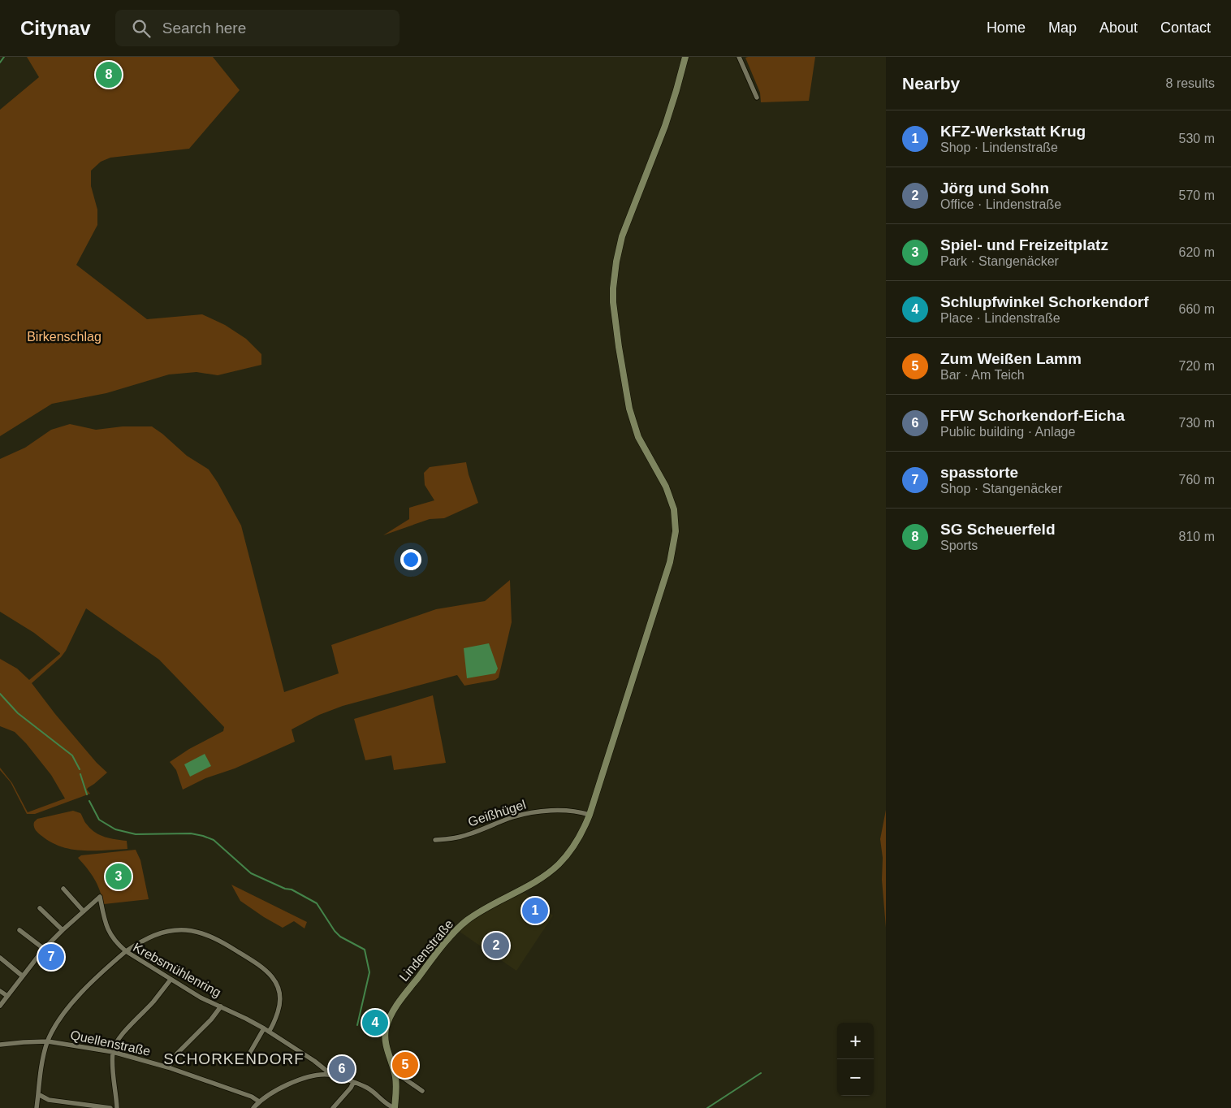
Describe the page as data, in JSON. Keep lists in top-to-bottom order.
{
  "streets": {
    "street": [
      "Geißhügel",
      "Lindenstraße",
      "Krebsmühlenring",
      "Quellenstraße"
    ]
  },
  "crossings": [
    ["Geißhügel", "Lindenstraße"],
    ["Krebsmühlenring", "Quellenstraße"]
  ],
  "districts": ["SCHORKENDORF"],
  "parks": ["Birkenschlag"],
  "page": {
    "header": "Citynav",
    "search": "Search here",
    "nav": [
      "Home",
      "Map",
      "About",
      "Contact"
    ],
    "heading": ["Nearby", "8 results"],
    "pins": [
      "8",
      "3",
      "1",
      "2",
      "7",
      "4",
      "5",
      "6"
    ],
    "list": [
      {
        "mark": "1",
        "name": "KFZ-Werkstatt Krug",
        "note": "Shop · Lindenstraße",
        "value": "530 m"
      },
      {
        "mark": "2",
        "name": "Jörg und Sohn",
        "note": "Office · Lindenstraße",
        "value": "570 m"
      },
      {
        "mark": "3",
        "name": "Spiel- und Freizeitplatz",
        "note": "Park · Stangenäcker",
        "value": "620 m"
      },
      {
        "mark": "4",
        "name": "Schlupfwinkel Schorkendorf",
        "note": "Place · Lindenstraße",
        "value": "660 m"
      },
      {
        "mark": "5",
        "name": "Zum Weißen Lamm",
        "note": "Bar · Am Teich",
        "value": "720 m"
      },
      {
        "mark": "6",
        "name": "FFW Schorkendorf-Eicha",
        "note": "Public building · Anlage",
        "value": "730 m"
      },
      {
        "mark": "7",
        "name": "spasstorte",
        "note": "Shop · Stangenäcker",
        "value": "760 m"
      },
      {
        "mark": "8",
        "name": "SG Scheuerfeld",
        "note": "Sports",
        "value": "810 m"
      }
    ],
    "map_buttons": ["+", "−"]
  }
}
